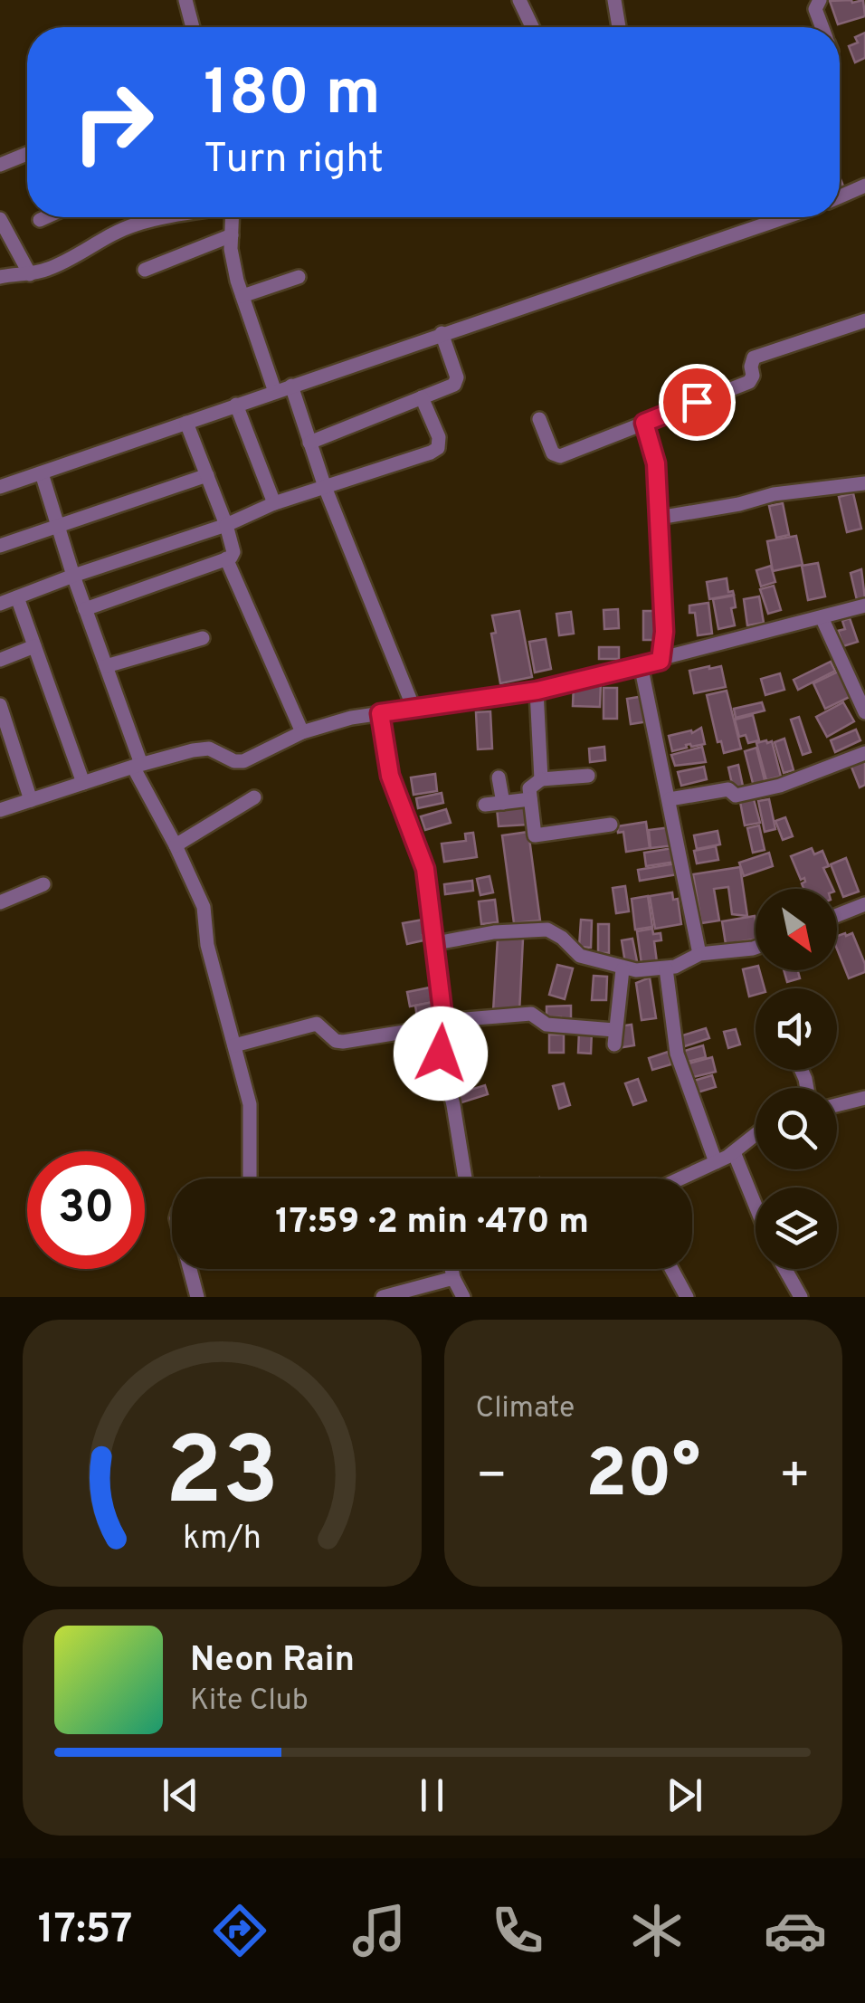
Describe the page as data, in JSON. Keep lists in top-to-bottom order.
{
  "north": "bottom right",
  "page": {
    "turn": ["180 m", "Turn right"],
    "limit": "30",
    "trip": "17:59 · 2 min · 470 m",
    "tile": "Climate",
    "heat": ["−", "20°", "+"],
    "song": ["Neon Rain", "Kite Club"],
    "tabs": "17:57",
    "gauge": ["23", "km/h"]
  }
}
